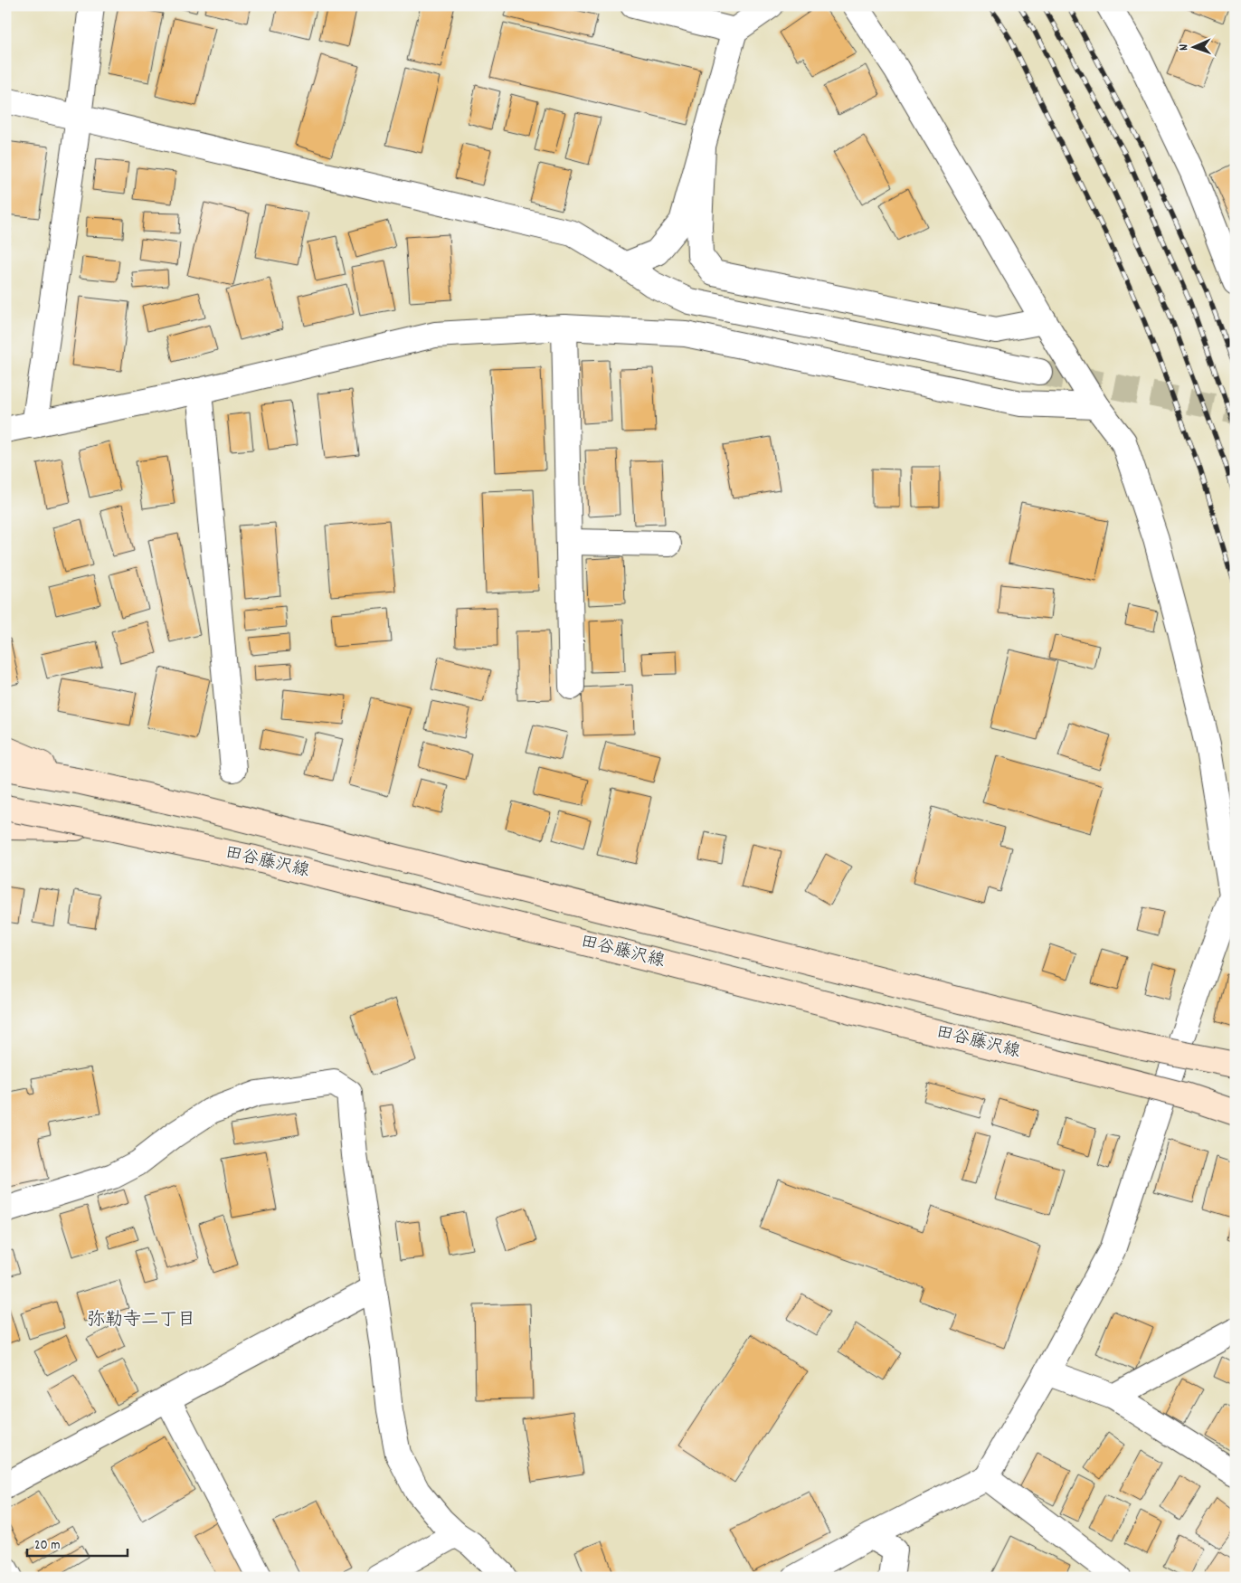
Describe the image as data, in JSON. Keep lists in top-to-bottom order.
{
  "streets": {
    "main road": ["田谷藤沢線"]
  },
  "districts": ["弥勒寺二丁目"],
  "scale_bar": "20 m",
  "north": "left"
}
